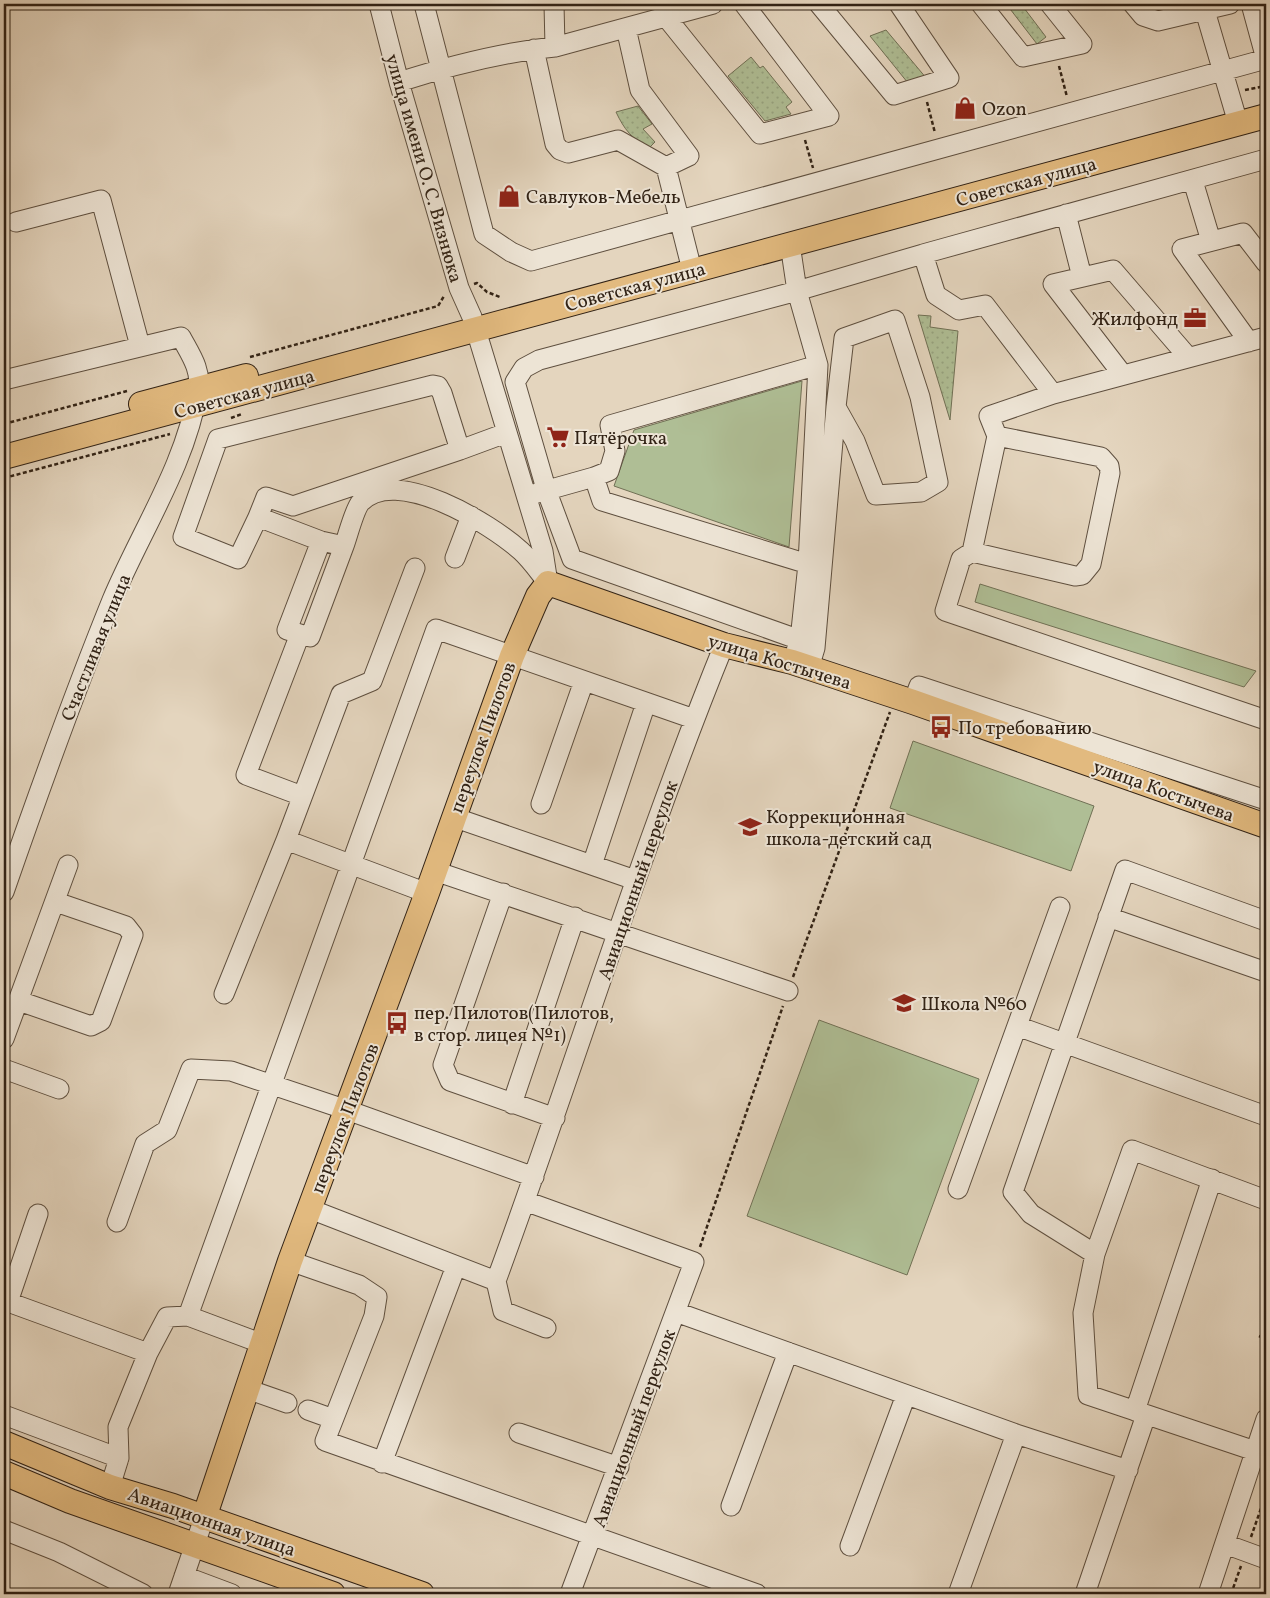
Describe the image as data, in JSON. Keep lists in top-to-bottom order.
{
  "streets": {
    "main road": [
      "Советская улица",
      "улица Костычева",
      "переулок Пилотов",
      "Авиационная улица"
    ],
    "street": ["улица имени О. С. Визнюка", "Счастливая улица", "Авиационный переулок"]
  },
  "crossings": [
    ["улица имени О. С. Визнюка", "Советская улица"],
    ["улица имени О. С. Визнюка", "улица Костычева"],
    ["улица имени О. С. Визнюка", "переулок Пилотов"],
    ["Советская улица", "Счастливая улица"],
    ["улица Костычева", "переулок Пилотов"],
    ["улица Костычева", "Авиационный переулок"],
    ["переулок Пилотов", "Авиационная улица"]
  ],
  "places": {
    "shop": ["Ozon", "Савлуков-Мебель"],
    "office": ["Жилфонд"],
    "supermarket": ["Пятёрочка"],
    "bus stop": ["По требованию", "пер. Пилотов(Пилотов, в стор. лицея №1)"],
    "school or university": ["Коррекционная школа-детский сад", "Школа №60"]
  }
}
